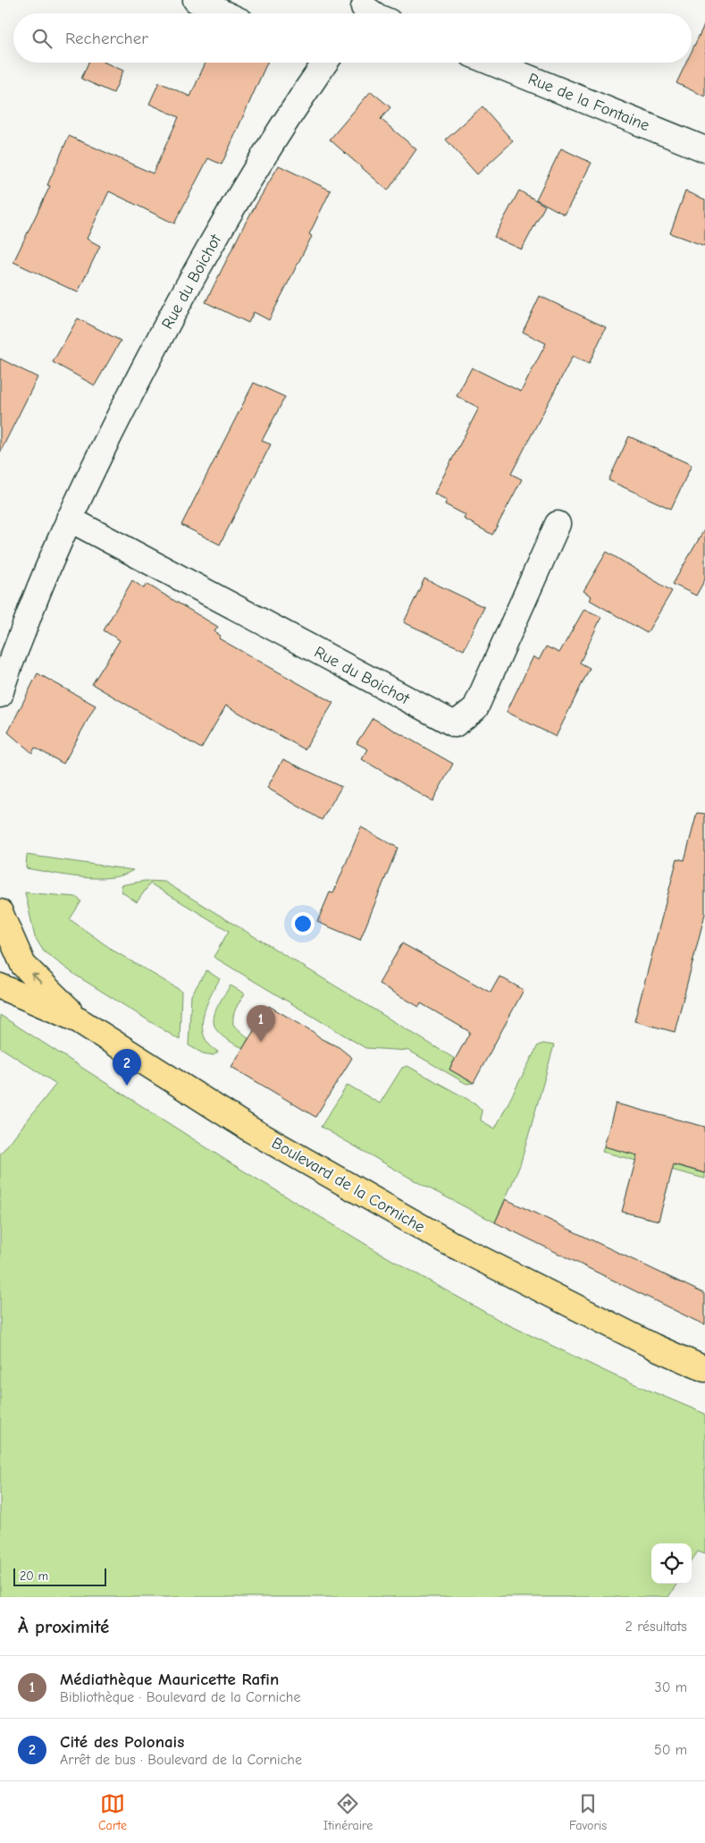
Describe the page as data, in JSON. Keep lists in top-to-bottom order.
{
  "streets": {
    "main road": ["Boulevard de la Corniche"],
    "street": ["Rue de la Fontaine", "Rue du Boichot"]
  },
  "scale_bar": "20 m",
  "page": {
    "search": "Rechercher",
    "pins": ["1", "2"],
    "scale": "20 m",
    "heading": ["À proximité", "2 résultats"],
    "list": [
      {
        "mark": "1",
        "name": "Médiathèque Mauricette Rafin",
        "note": "Bibliothèque · Boulevard de la Corniche",
        "value": "30 m"
      },
      {
        "mark": "2",
        "name": "Cité des Polonais",
        "note": "Arrêt de bus · Boulevard de la Corniche",
        "value": "50 m"
      }
    ],
    "nav": ["Carte", "Itinéraire", "Favoris"]
  }
}
